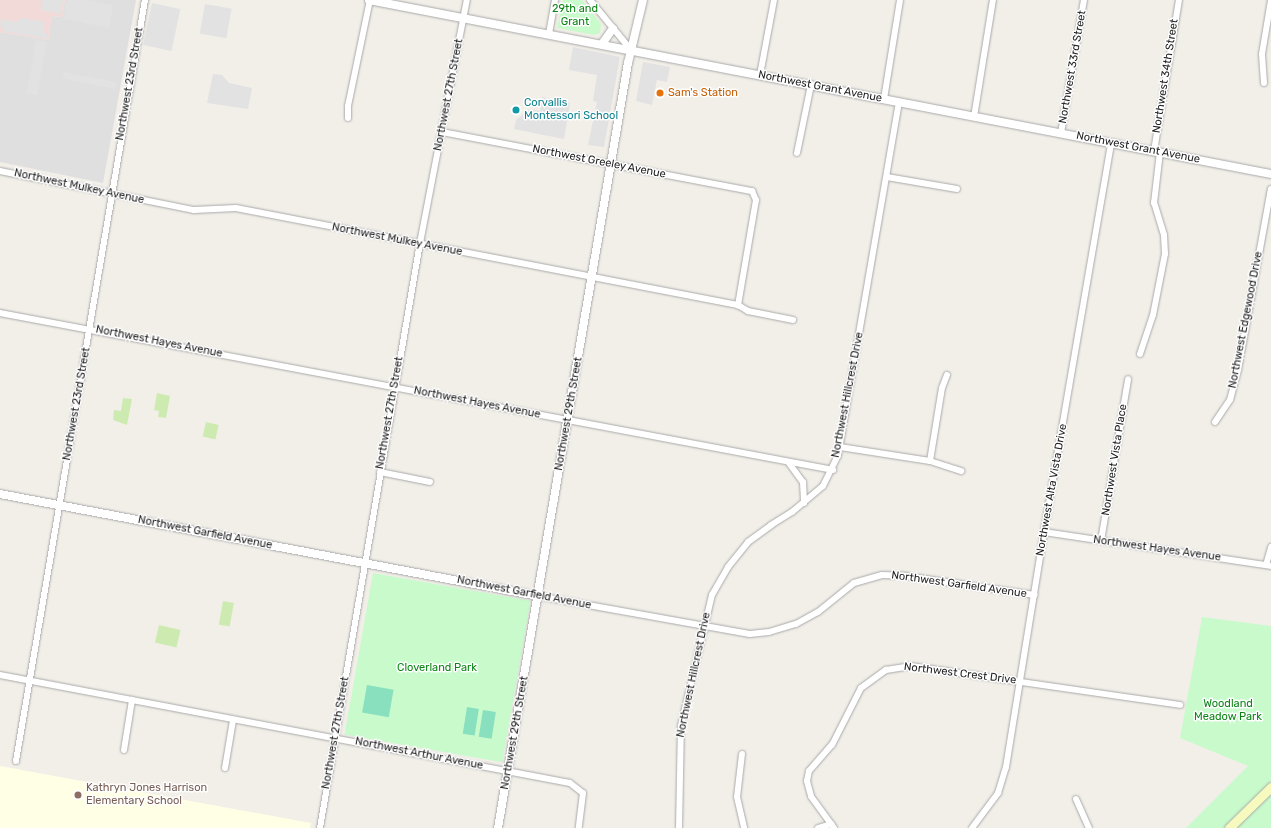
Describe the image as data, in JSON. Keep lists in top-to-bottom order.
{
  "streets": {
    "street": [
      "Northwest 33rd Street",
      "Northwest 34th Street",
      "Northwest 23rd Street",
      "Northwest Grant Avenue",
      "Northwest 27th Street",
      "Northwest Greeley Avenue",
      "Northwest Mulkey Avenue",
      "Northwest Edgewood Drive",
      "Northwest Hayes Avenue",
      "Northwest Hillcrest Drive",
      "Northwest 29th Street",
      "Northwest Vista Place",
      "Northwest Alta Vista Drive",
      "Northwest Garfield Avenue",
      "Northwest Crest Drive",
      "Northwest Arthur Avenue"
    ]
  },
  "crossings": [
    ["Northwest 33rd Street", "Northwest Grant Avenue"],
    ["Northwest 34th Street", "Northwest Grant Avenue"],
    ["Northwest 23rd Street", "Northwest Mulkey Avenue"],
    ["Northwest 23rd Street", "Northwest Hayes Avenue"],
    ["Northwest 23rd Street", "Northwest Garfield Avenue"],
    ["Northwest 23rd Street", "Northwest Arthur Avenue"],
    ["Northwest Grant Avenue", "Northwest 27th Street"],
    ["Northwest Grant Avenue", "Northwest Hillcrest Drive"],
    ["Northwest Grant Avenue", "Northwest 29th Street"],
    ["Northwest Grant Avenue", "Northwest Alta Vista Drive"],
    ["Northwest 27th Street", "Northwest Greeley Avenue"],
    ["Northwest 27th Street", "Northwest Mulkey Avenue"],
    ["Northwest 27th Street", "Northwest Hayes Avenue"],
    ["Northwest 27th Street", "Northwest Garfield Avenue"],
    ["Northwest 27th Street", "Northwest Arthur Avenue"],
    ["Northwest Greeley Avenue", "Northwest Mulkey Avenue"],
    ["Northwest Greeley Avenue", "Northwest 29th Street"],
    ["Northwest Mulkey Avenue", "Northwest 29th Street"],
    ["Northwest Hayes Avenue", "Northwest Hillcrest Drive"],
    ["Northwest Hayes Avenue", "Northwest 29th Street"],
    ["Northwest Hayes Avenue", "Northwest Vista Place"],
    ["Northwest Hayes Avenue", "Northwest Alta Vista Drive"],
    ["Northwest Hillcrest Drive", "Northwest Garfield Avenue"],
    ["Northwest 29th Street", "Northwest Garfield Avenue"],
    ["Northwest 29th Street", "Northwest Arthur Avenue"],
    ["Northwest Alta Vista Drive", "Northwest Garfield Avenue"],
    ["Northwest Alta Vista Drive", "Northwest Crest Drive"]
  ],
  "parks": ["29th and Grant", "Cloverland Park", "Woodland Meadow Park"],
  "places": ["Sam's Station", "Corvallis Montessori School", "Kathryn Jones Harrison Elementary School"]
}
